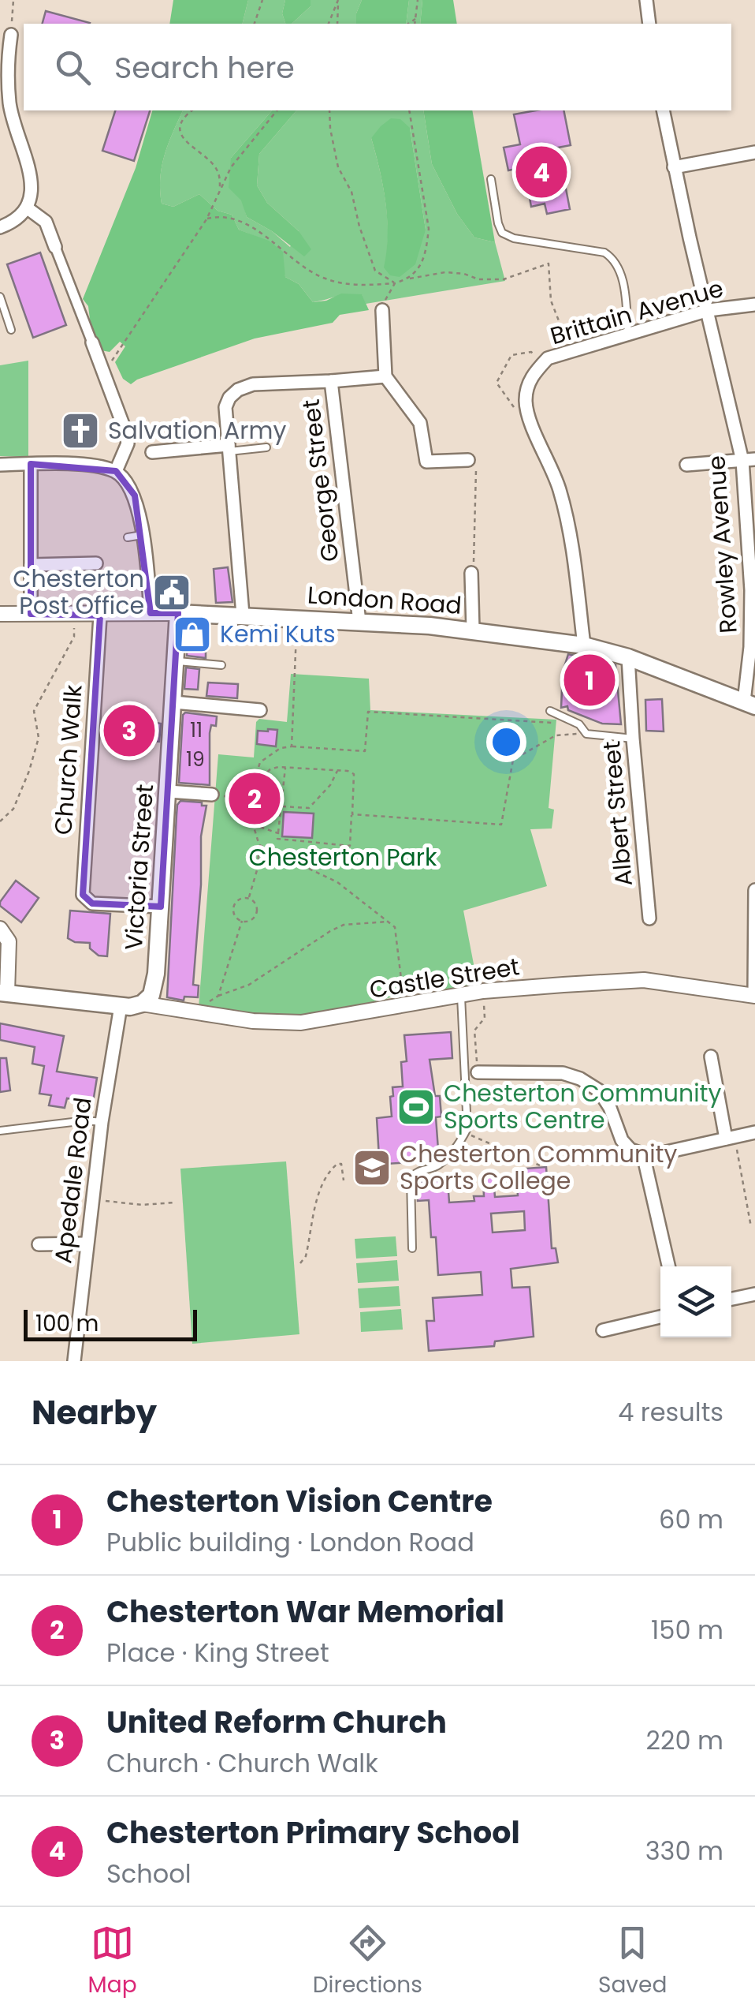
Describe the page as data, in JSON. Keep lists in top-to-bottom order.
{
  "streets": {
    "main road": ["London Road", "Victoria Street"],
    "street": [
      "Brittain Avenue",
      "George Street",
      "Rowley Avenue",
      "Church Walk",
      "Albert Street",
      "Castle Street",
      "Apedale Road"
    ]
  },
  "crossings": [
    ["Brittain Avenue", "Rowley Avenue"],
    ["George Street", "London Road"],
    ["Rowley Avenue", "London Road"],
    ["London Road", "Church Walk"],
    ["London Road", "Albert Street"],
    ["London Road", "Victoria Street"],
    ["Church Walk", "Victoria Street"],
    ["Victoria Street", "Castle Street"]
  ],
  "parks": ["Chesterton Park"],
  "places": {
    "church": ["Salvation Army"],
    "public building": ["Chesterton Post Office"],
    "shop": ["Kemi Kuts"],
    "sports": ["Chesterton Community Sports Centre"],
    "school or university": ["Chesterton Community Sports College"]
  },
  "house_numbers": ["11", "19"],
  "scale_bar": "100 m",
  "page": {
    "search": "Search here",
    "pins": [
      "4",
      "1",
      "3",
      "2"
    ],
    "scale": "100 m",
    "heading": ["Nearby", "4 results"],
    "list": [
      {
        "mark": "1",
        "name": "Chesterton Vision Centre",
        "note": "Public building · London Road",
        "value": "60 m"
      },
      {
        "mark": "2",
        "name": "Chesterton War Memorial",
        "note": "Place · King Street",
        "value": "150 m"
      },
      {
        "mark": "3",
        "name": "United Reform Church",
        "note": "Church · Church Walk",
        "value": "220 m"
      },
      {
        "mark": "4",
        "name": "Chesterton Primary School",
        "note": "School",
        "value": "330 m"
      }
    ],
    "nav": ["Map", "Directions", "Saved"]
  }
}
